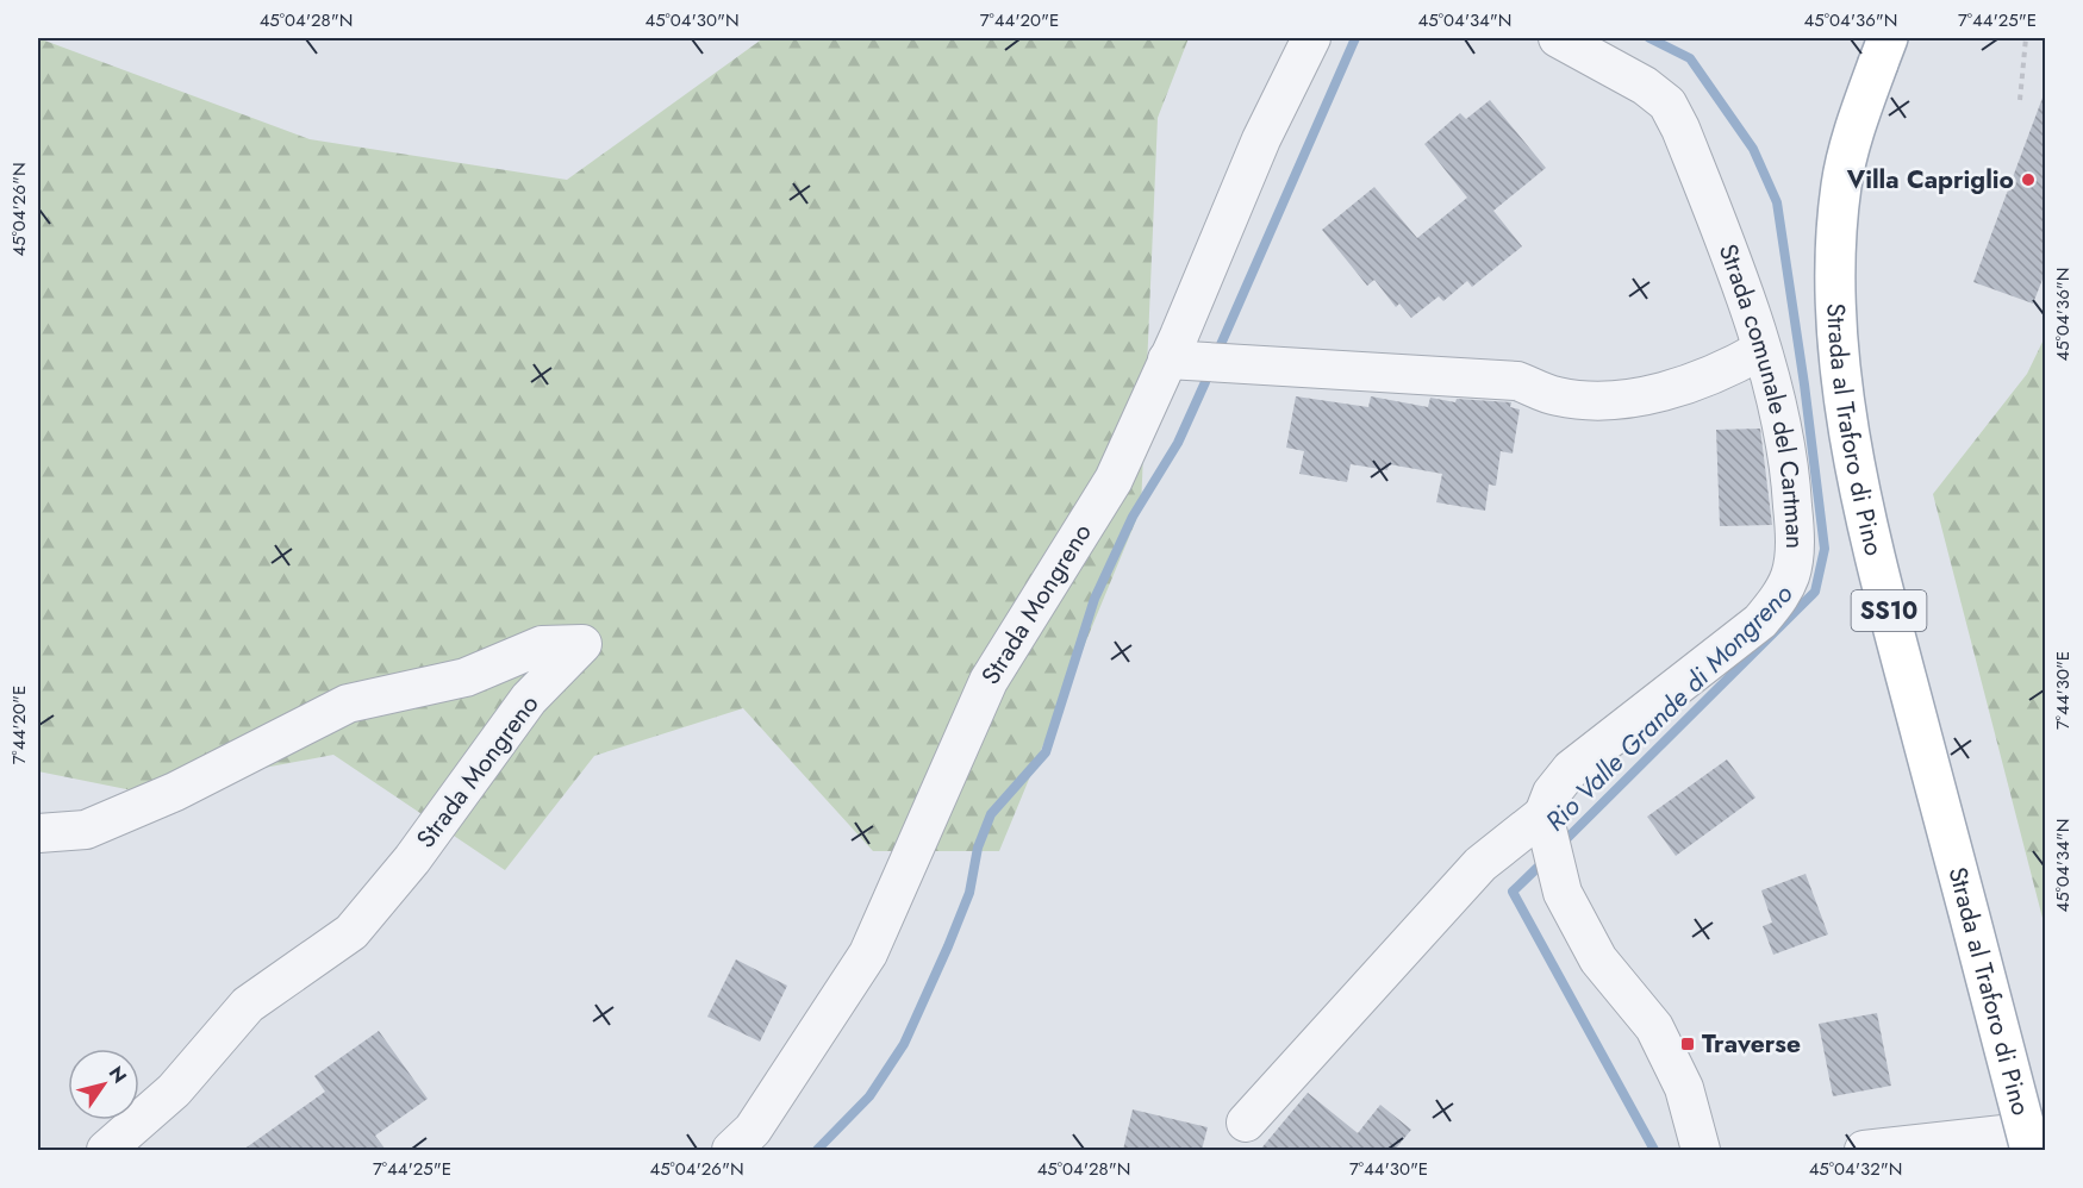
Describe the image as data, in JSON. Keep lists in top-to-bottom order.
{
  "streets": {
    "main road": ["Strada al Traforo di Pino", "SS10"],
    "street": ["Strada comunale del Cartman", "Strada Mongreno"]
  },
  "water": ["Rio Valle Grande di Mongreno"],
  "places": {
    "other": ["Villa Capriglio"],
    "transit": ["Traverse"]
  },
  "north": "top right",
  "coordinates": [
    "45°04'28\"N",
    "45°04'30\"N",
    "7°44'20\"E",
    "45°04'34\"N",
    "45°04'36\"N",
    "7°44'25\"E",
    "45°04'26\"N",
    "7°44'30\"E",
    "45°04'32\"N"
  ]
}
